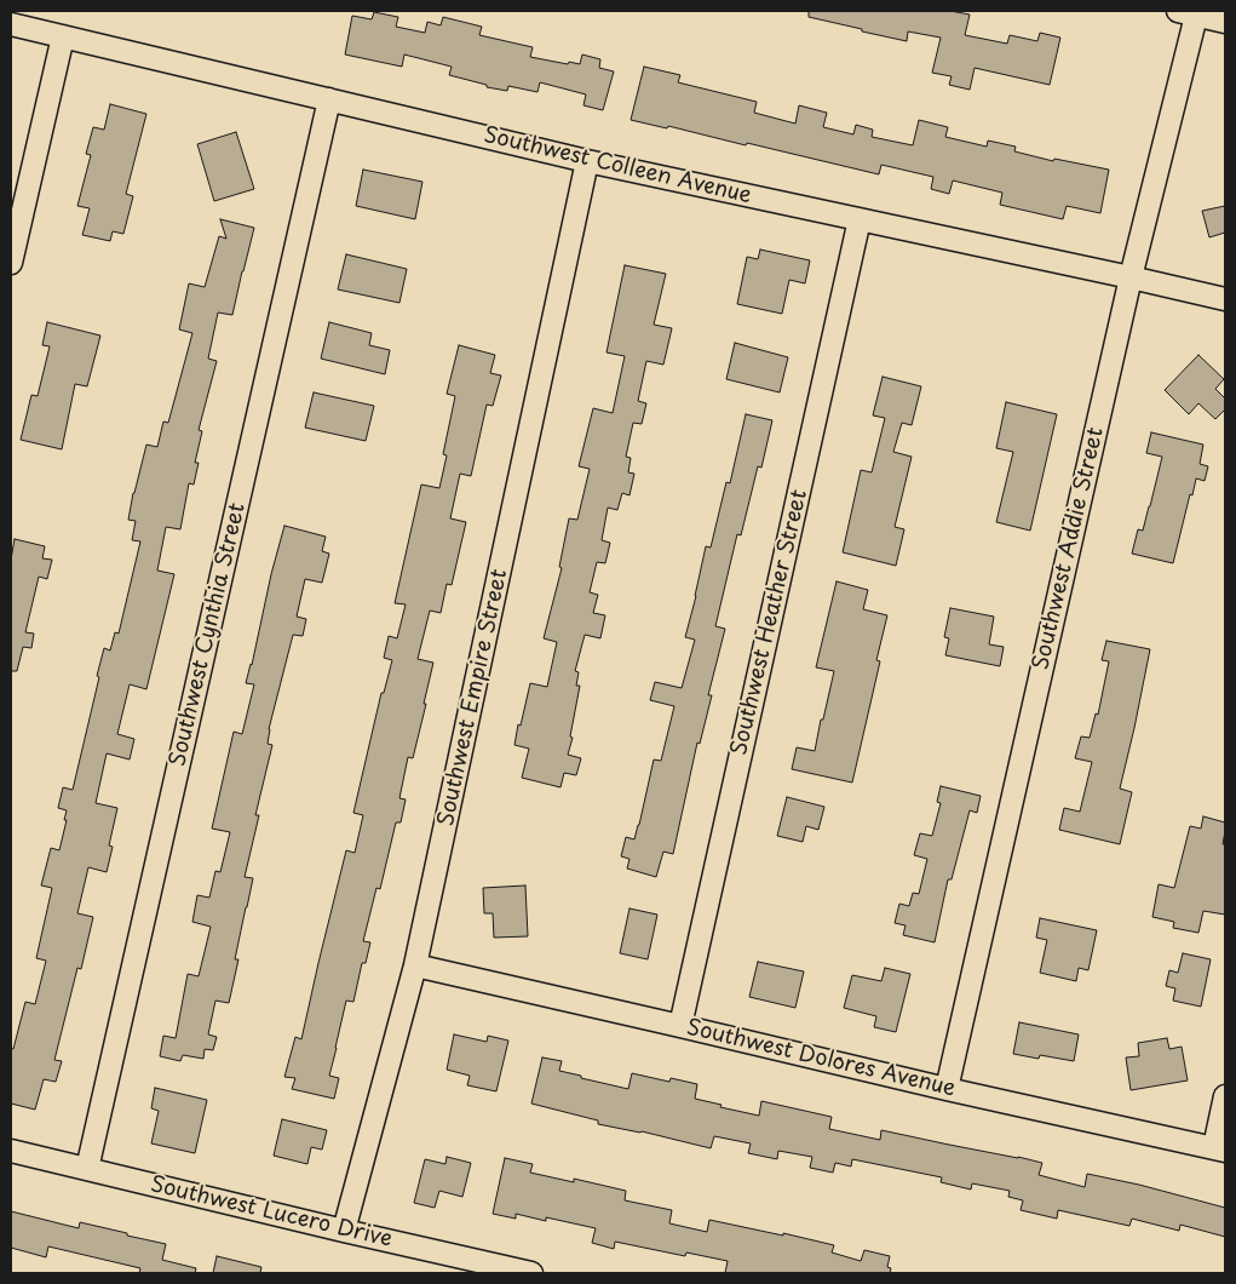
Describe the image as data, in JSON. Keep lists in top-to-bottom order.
{
  "streets": {
    "street": [
      "Southwest Colleen Avenue",
      "Southwest Addie Street",
      "Southwest Heather Street",
      "Southwest Cynthia Street",
      "Southwest Empire Street",
      "Southwest Dolores Avenue",
      "Southwest Lucero Drive"
    ]
  },
  "crossings": [
    ["Southwest Colleen Avenue", "Southwest Addie Street"],
    ["Southwest Colleen Avenue", "Southwest Heather Street"],
    ["Southwest Colleen Avenue", "Southwest Cynthia Street"],
    ["Southwest Colleen Avenue", "Southwest Empire Street"],
    ["Southwest Addie Street", "Southwest Dolores Avenue"],
    ["Southwest Heather Street", "Southwest Dolores Avenue"],
    ["Southwest Cynthia Street", "Southwest Lucero Drive"],
    ["Southwest Empire Street", "Southwest Dolores Avenue"],
    ["Southwest Empire Street", "Southwest Lucero Drive"]
  ]
}
